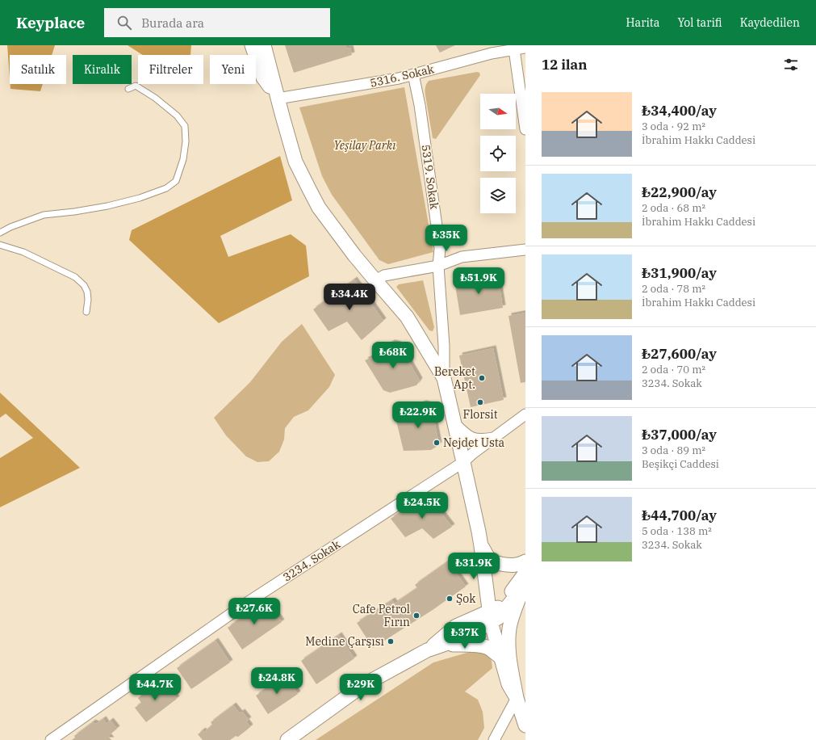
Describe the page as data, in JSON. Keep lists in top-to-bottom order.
{
  "streets": {
    "street": ["5316. Sokak", "5319. Sokak", "3234. Sokak"]
  },
  "crossings": [
    ["5316. Sokak", "5319. Sokak"]
  ],
  "parks": ["Yeşilay Parkı"],
  "places": [
    "Bereket Apt.",
    "Florsit",
    "Nejdet Usta",
    "Şok",
    "Cafe Petrol Fırın",
    "Medine Çarşısı"
  ],
  "north": "right",
  "page": {
    "header": "Keyplace",
    "search": "Burada ara",
    "nav": ["Harita", "Yol tarifi", "Kaydedilen"],
    "heading": "12 ilan",
    "chip": [
      "Satılık",
      "Kiralık",
      "Filtreler",
      "Yeni"
    ],
    "list": [
      {
        "name": "₺34,400/ay",
        "note": "3 oda · 92 m² · İbrahim Hakkı Caddesi"
      },
      {
        "name": "₺22,900/ay",
        "note": "2 oda · 68 m² · İbrahim Hakkı Caddesi"
      },
      {
        "name": "₺31,900/ay",
        "note": "2 oda · 78 m² · İbrahim Hakkı Caddesi"
      },
      {
        "name": "₺27,600/ay",
        "note": "2 oda · 70 m² · 3234. Sokak"
      },
      {
        "name": "₺37,000/ay",
        "note": "3 oda · 89 m² · Beşikçi Caddesi"
      },
      {
        "name": "₺44,700/ay",
        "note": "5 oda · 138 m² · 3234. Sokak"
      }
    ],
    "price": [
      "₺35K",
      "₺51.9K",
      "₺34.4K",
      "₺68K",
      "₺22.9K",
      "₺24.5K",
      "₺31.9K",
      "₺27.6K",
      "₺37K",
      "₺24.8K",
      "₺44.7K",
      "₺29K"
    ]
  }
}
